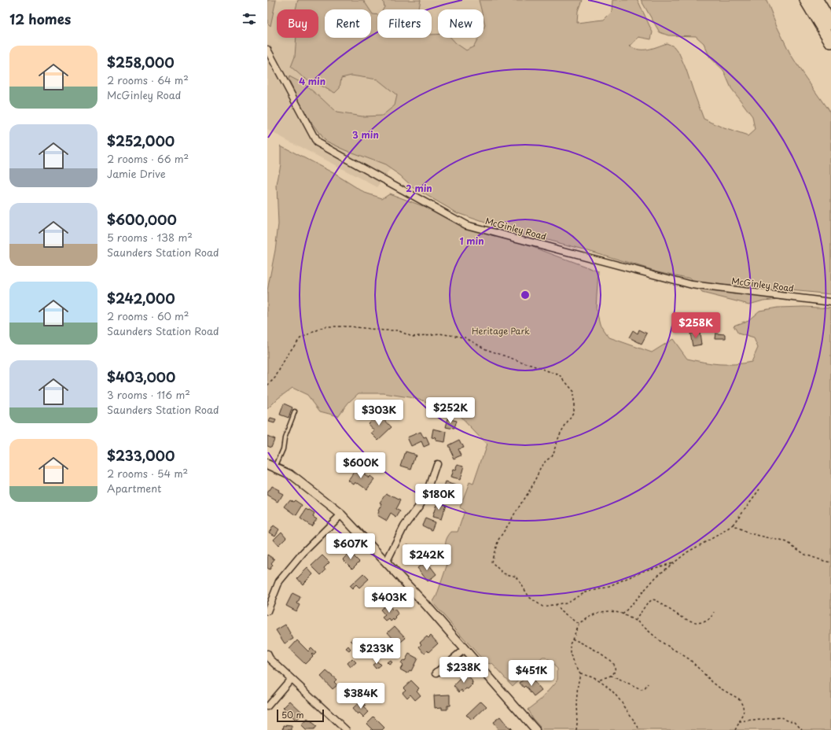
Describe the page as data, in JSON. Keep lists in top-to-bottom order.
{
  "streets": {
    "street": ["McGinley Road"]
  },
  "parks": ["Heritage Park"],
  "scale_bar": "50 m",
  "page": {
    "heading": "12 homes",
    "chip": [
      "Buy",
      "Rent",
      "Filters",
      "New"
    ],
    "list": [
      {
        "name": "$258,000",
        "note": "2 rooms · 64 m² · McGinley Road"
      },
      {
        "name": "$252,000",
        "note": "2 rooms · 66 m² · Jamie Drive"
      },
      {
        "name": "$600,000",
        "note": "5 rooms · 138 m² · Saunders Station Road"
      },
      {
        "name": "$242,000",
        "note": "2 rooms · 60 m² · Saunders Station Road"
      },
      {
        "name": "$403,000",
        "note": "3 rooms · 116 m² · Saunders Station Road"
      },
      {
        "name": "$233,000",
        "note": "2 rooms · 54 m² · Apartment"
      }
    ],
    "price": [
      "$258K",
      "$252K",
      "$303K",
      "$600K",
      "$180K",
      "$607K",
      "$242K",
      "$403K",
      "$233K",
      "$238K",
      "$451K",
      "$384K"
    ],
    "scale": "50 m"
  },
  "rings": [
    "4 min",
    "3 min",
    "2 min",
    "1 min"
  ]
}
